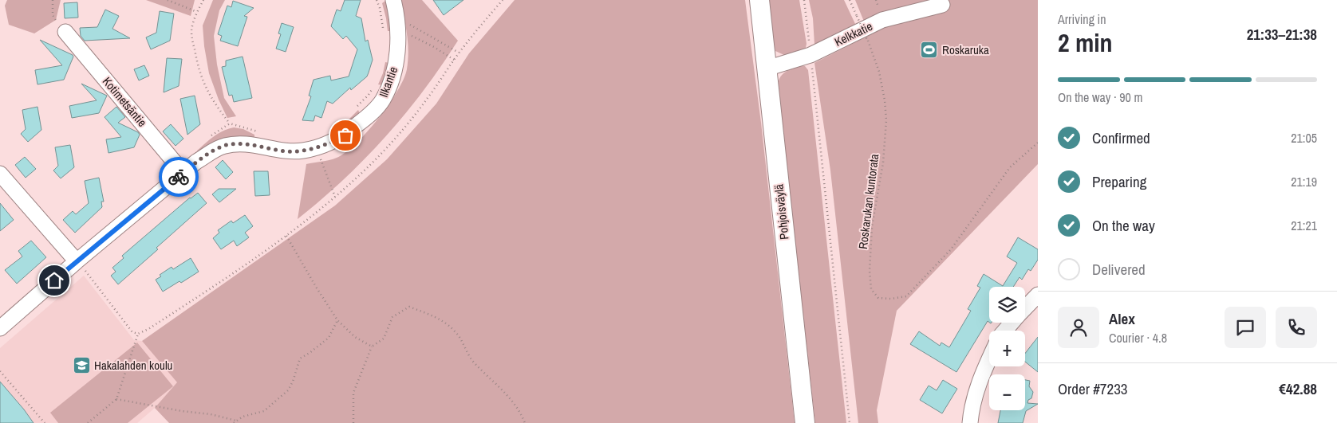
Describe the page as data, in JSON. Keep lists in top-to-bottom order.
{
  "streets": {
    "main road": ["Pohjoisväylä"],
    "street": ["Kelkkatie", "Ilkantie", "Kotimetsäntie"],
    "path": ["Roskarukan kuntorata"]
  },
  "crossings": [
    ["Kelkkatie", "Pohjoisväylä"],
    ["Ilkantie", "Kotimetsäntie"]
  ],
  "places": {
    "sports": ["Roskaruka"],
    "school or university": ["Hakalahden koulu"]
  },
  "page": {
    "heading": ["2 min", "Arriving in", "21:33–21:38"],
    "panel": [
      "Alex",
      "Courier · 4.8",
      "Order #7233",
      "€42.88"
    ],
    "bar": "On the way · 90 m",
    "list": [
      ["Confirmed", "21:05"],
      ["Preparing", "21:19"],
      ["On the way", "21:21"],
      "Delivered"
    ],
    "map_buttons": ["+", "−"]
  }
}
